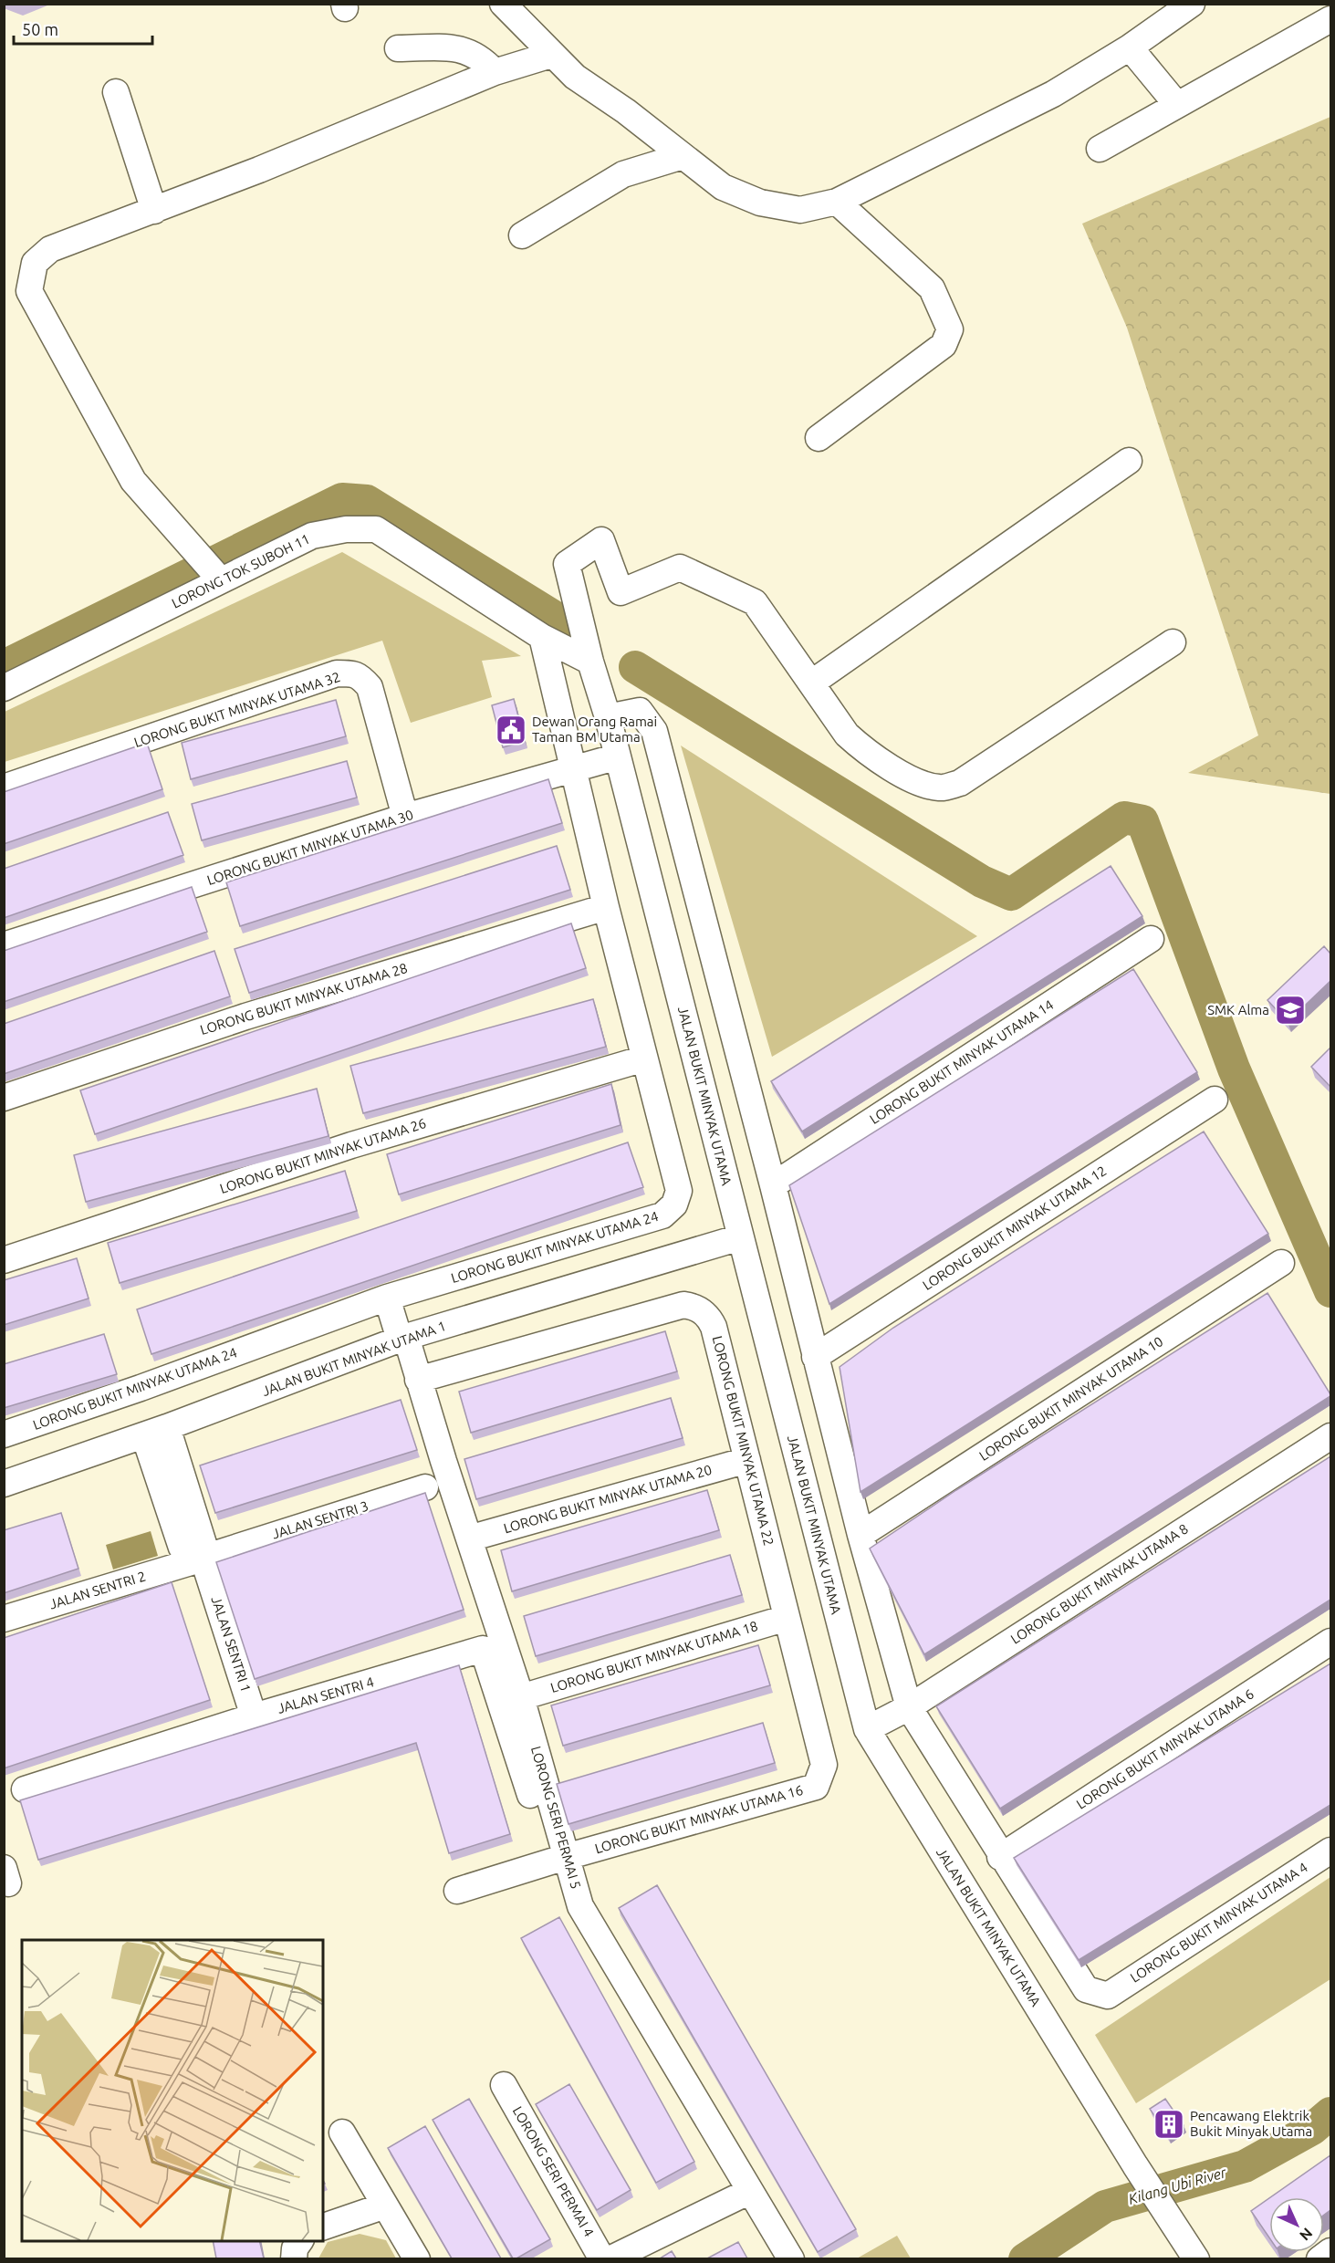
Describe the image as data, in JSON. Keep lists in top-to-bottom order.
{
  "streets": {
    "street": [
      "LORONG TOK SUBOH 11",
      "LORONG BUKIT MINYAK UTAMA 32",
      "LORONG BUKIT MINYAK UTAMA 30",
      "LORONG BUKIT MINYAK UTAMA 28",
      "LORONG BUKIT MINYAK UTAMA 14",
      "JALAN BUKIT MINYAK UTAMA",
      "LORONG BUKIT MINYAK UTAMA 26",
      "LORONG BUKIT MINYAK UTAMA 12",
      "LORONG BUKIT MINYAK UTAMA 24",
      "JALAN BUKIT MINYAK UTAMA 1",
      "LORONG BUKIT MINYAK UTAMA 10",
      "LORONG BUKIT MINYAK UTAMA 22",
      "LORONG BUKIT MINYAK UTAMA 20",
      "JALAN SENTRI 3",
      "LORONG BUKIT MINYAK UTAMA 8",
      "JALAN SENTRI 2",
      "JALAN SENTRI 1",
      "LORONG BUKIT MINYAK UTAMA 18",
      "JALAN SENTRI 4",
      "LORONG BUKIT MINYAK UTAMA 6",
      "LORONG SERI PERMAI 5",
      "LORONG BUKIT MINYAK UTAMA 16",
      "LORONG BUKIT MINYAK UTAMA 4",
      "LORONG SERI PERMAI 4"
    ]
  },
  "crossings": [
    ["LORONG TOK SUBOH 11", "JALAN BUKIT MINYAK UTAMA"],
    ["LORONG TOK SUBOH 11", "LORONG BUKIT MINYAK UTAMA 24"],
    ["LORONG BUKIT MINYAK UTAMA 32", "LORONG BUKIT MINYAK UTAMA 30"],
    ["LORONG BUKIT MINYAK UTAMA 30", "JALAN BUKIT MINYAK UTAMA"],
    ["LORONG BUKIT MINYAK UTAMA 30", "LORONG BUKIT MINYAK UTAMA 24"],
    ["LORONG BUKIT MINYAK UTAMA 28", "LORONG BUKIT MINYAK UTAMA 24"],
    ["JALAN BUKIT MINYAK UTAMA", "JALAN BUKIT MINYAK UTAMA 1"],
    ["JALAN BUKIT MINYAK UTAMA", "LORONG BUKIT MINYAK UTAMA 8"],
    ["LORONG BUKIT MINYAK UTAMA 26", "LORONG BUKIT MINYAK UTAMA 24"],
    ["LORONG BUKIT MINYAK UTAMA 24", "LORONG SERI PERMAI 5"],
    ["JALAN BUKIT MINYAK UTAMA 1", "JALAN SENTRI 1"],
    ["JALAN BUKIT MINYAK UTAMA 1", "LORONG SERI PERMAI 5"],
    ["LORONG BUKIT MINYAK UTAMA 22", "LORONG BUKIT MINYAK UTAMA 20"],
    ["LORONG BUKIT MINYAK UTAMA 22", "LORONG BUKIT MINYAK UTAMA 18"],
    ["LORONG BUKIT MINYAK UTAMA 22", "LORONG SERI PERMAI 5"],
    ["LORONG BUKIT MINYAK UTAMA 22", "LORONG BUKIT MINYAK UTAMA 16"],
    ["LORONG BUKIT MINYAK UTAMA 20", "LORONG SERI PERMAI 5"],
    ["JALAN SENTRI 3", "JALAN SENTRI 2"],
    ["JALAN SENTRI 3", "JALAN SENTRI 1"],
    ["JALAN SENTRI 2", "JALAN SENTRI 1"],
    ["JALAN SENTRI 1", "JALAN SENTRI 4"],
    ["LORONG BUKIT MINYAK UTAMA 18", "LORONG SERI PERMAI 5"],
    ["LORONG BUKIT MINYAK UTAMA 6", "LORONG BUKIT MINYAK UTAMA 4"],
    ["LORONG SERI PERMAI 5", "LORONG BUKIT MINYAK UTAMA 16"]
  ],
  "water": ["Kilang Ubi River"],
  "places": {
    "public building": ["Dewan Orang Ramai Taman BM Utama"],
    "school or university": ["SMK Alma"],
    "building": ["Pencawang Elektrik Bukit Minyak Utama"]
  },
  "scale_bar": "50 m",
  "north": "bottom right"
}
